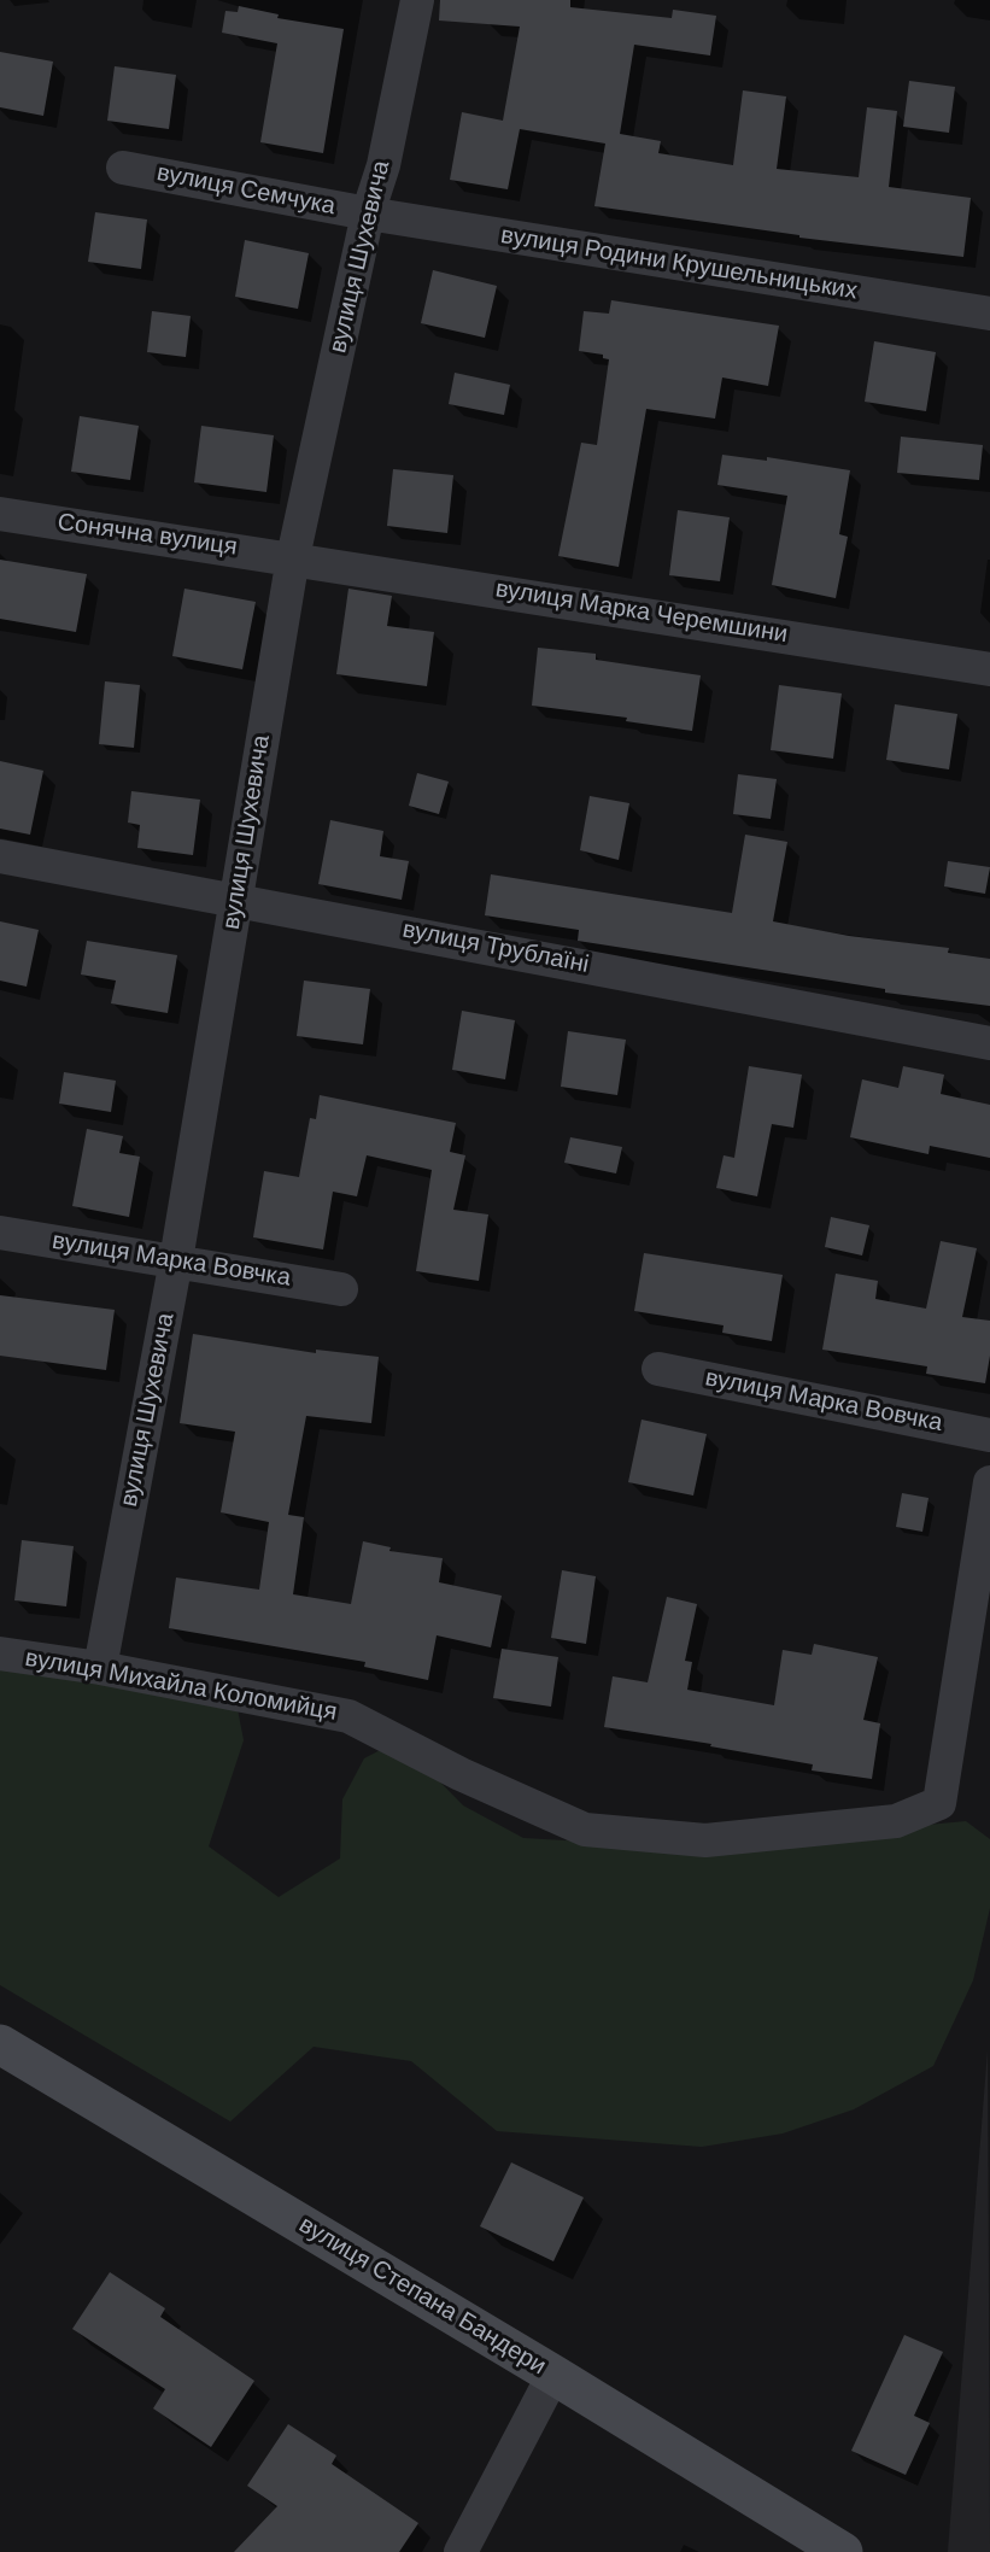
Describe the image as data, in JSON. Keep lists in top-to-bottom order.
{
  "streets": {
    "main road": ["вулиця Степана Бандери"],
    "street": [
      "вулиця Семчука",
      "вулиця Шухевича",
      "вулиця Родини Крушельницьких",
      "Сонячна вулиця",
      "вулиця Марка Черемшини",
      "вулиця Трублаїні",
      "вулиця Марка Вовчка",
      "вулиця Михайла Коломийця"
    ]
  },
  "crossings": [
    ["вулиця Семчука", "вулиця Шухевича"],
    ["вулиця Семчука", "вулиця Родини Крушельницьких"],
    ["вулиця Шухевича", "вулиця Родини Крушельницьких"],
    ["вулиця Шухевича", "Сонячна вулиця"],
    ["вулиця Шухевича", "вулиця Марка Черемшини"],
    ["вулиця Шухевича", "вулиця Трублаїні"],
    ["вулиця Шухевича", "вулиця Марка Вовчка"],
    ["вулиця Шухевича", "вулиця Михайла Коломийця"],
    ["Сонячна вулиця", "вулиця Марка Черемшини"]
  ]
}
